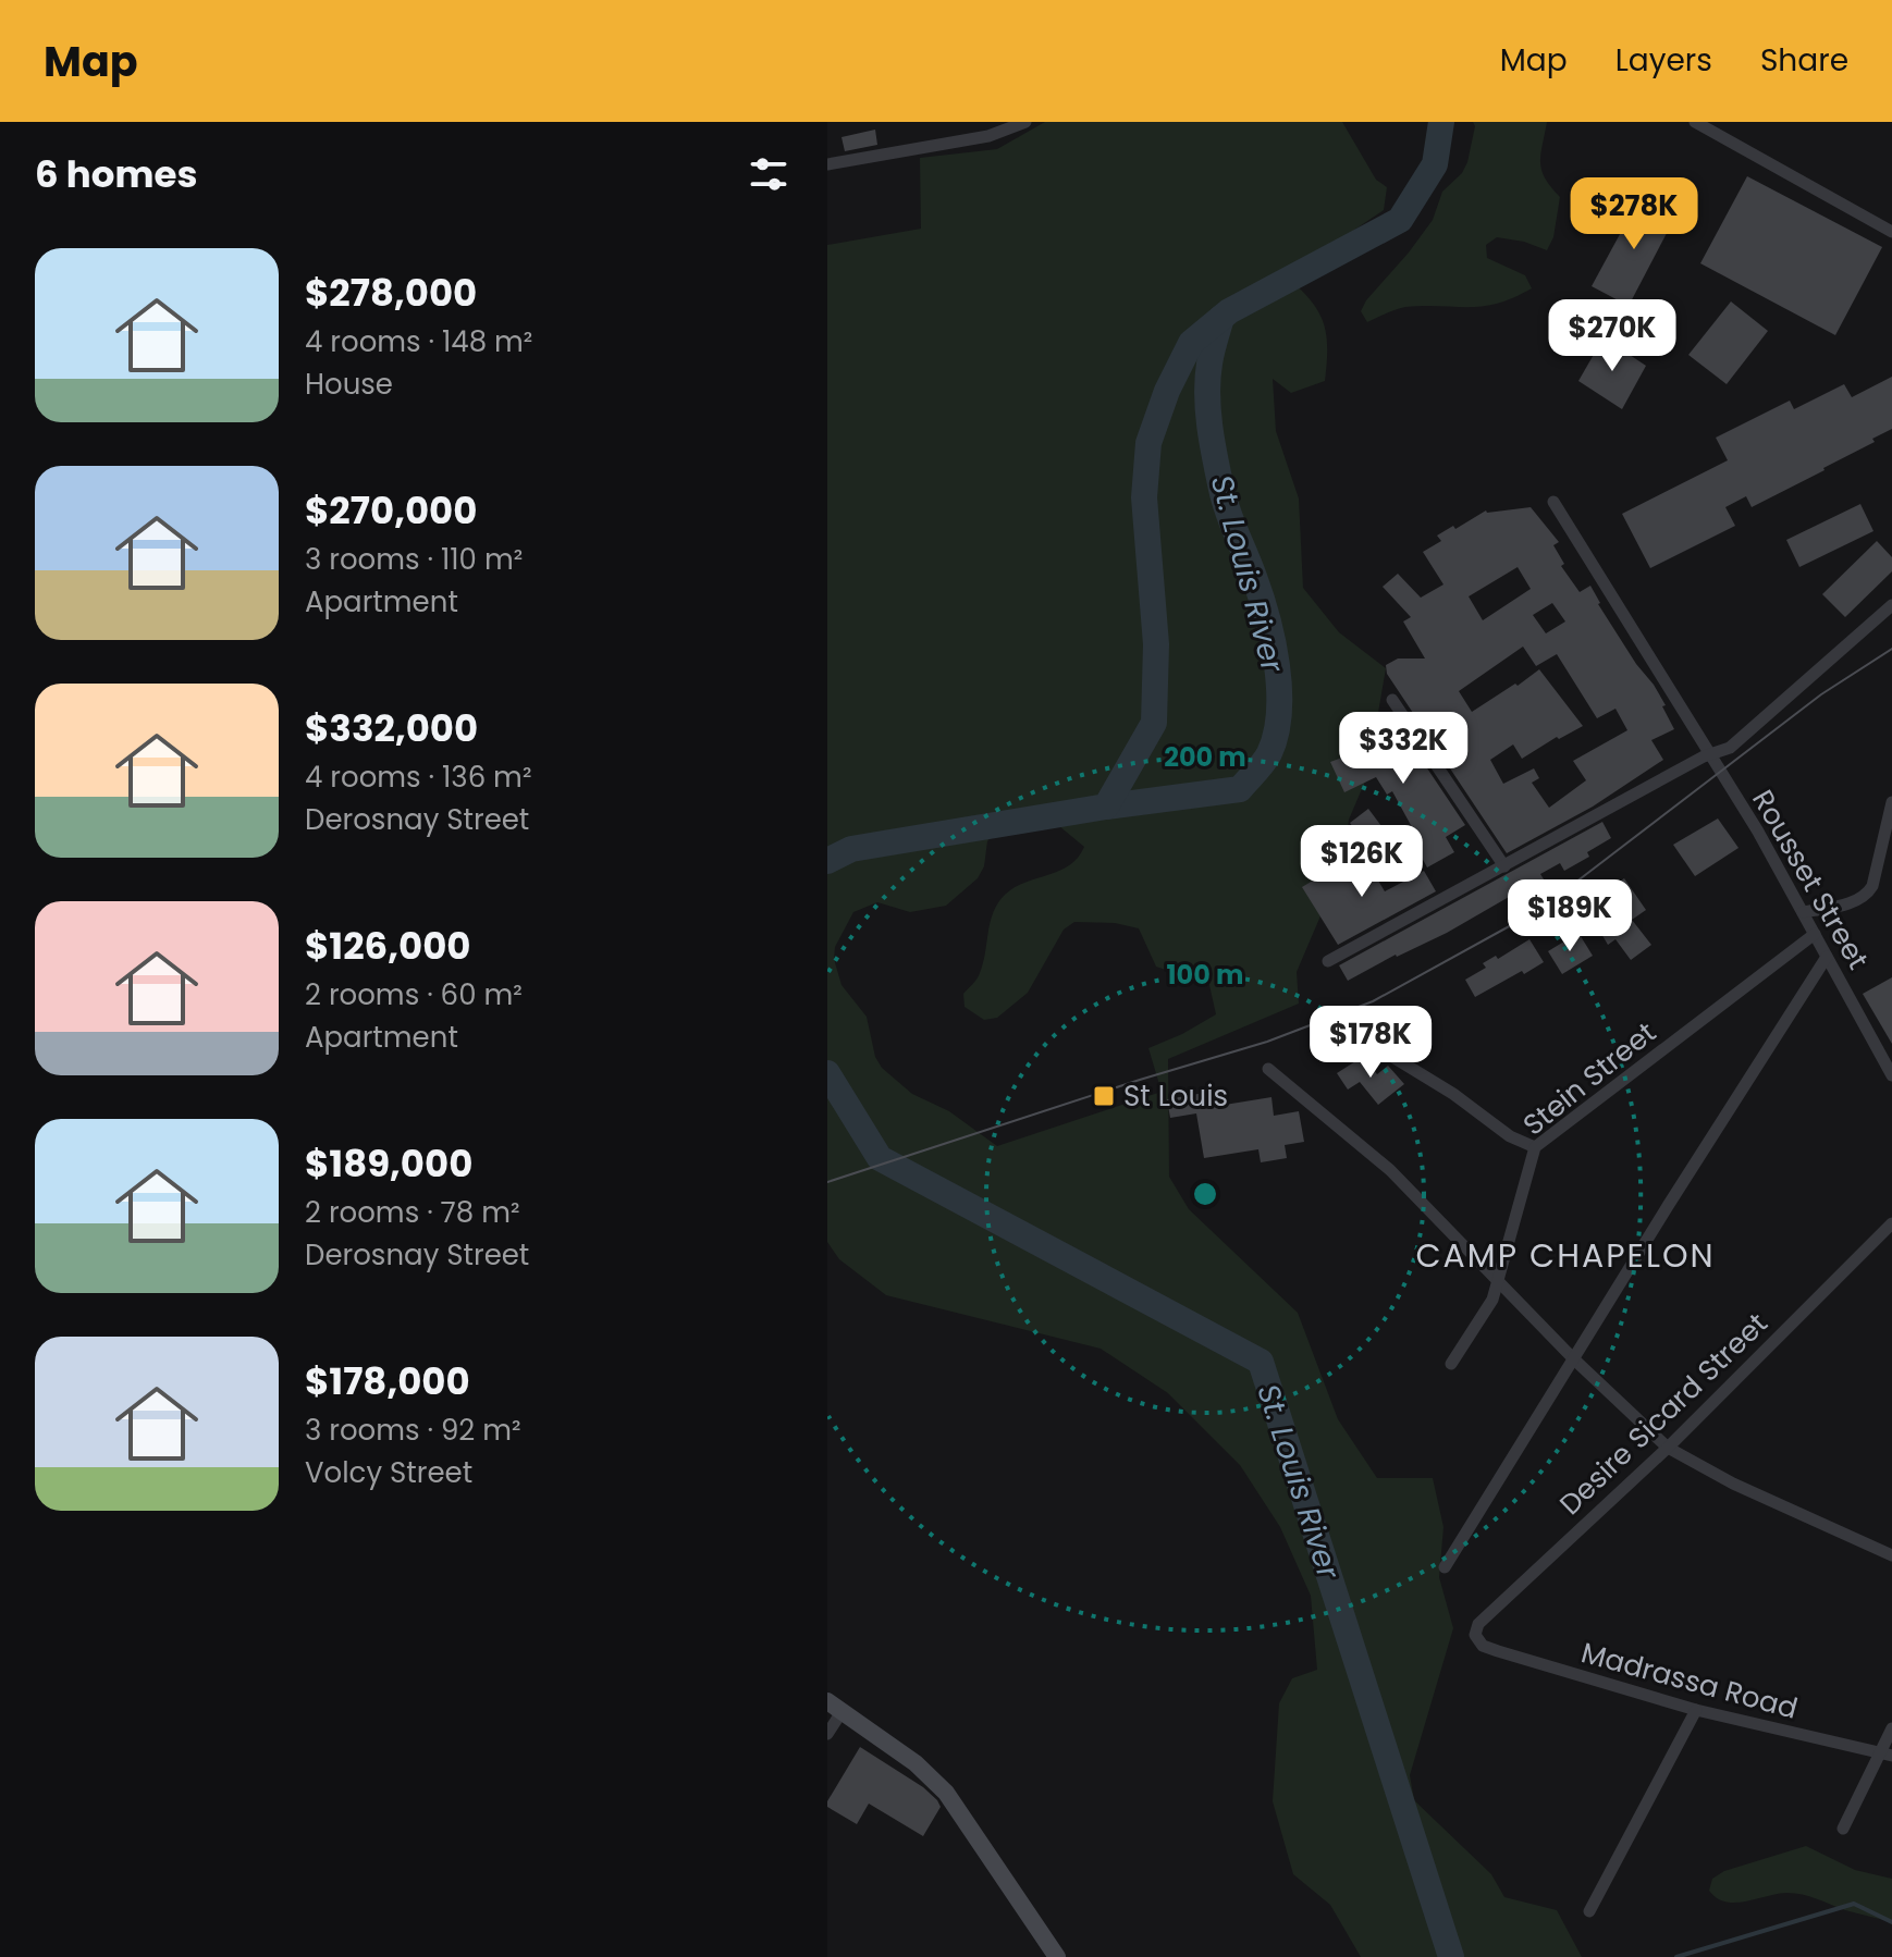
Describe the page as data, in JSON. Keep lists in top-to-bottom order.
{
  "streets": {
    "street": [
      "Rousset Street",
      "Stein Street",
      "Desire Sicard Street",
      "Madrassa Road"
    ]
  },
  "crossings": [
    ["Rousset Street", "Stein Street"],
    ["Desire Sicard Street", "Madrassa Road"]
  ],
  "districts": ["CAMP CHAPELON"],
  "water": ["St. Louis River"],
  "places": {
    "transit": ["St Louis"]
  },
  "page": {
    "header": "Map",
    "nav": ["Map", "Layers", "Share"],
    "heading": "6 homes",
    "price": [
      "$278K",
      "$270K",
      "$332K",
      "$126K",
      "$189K",
      "$178K"
    ],
    "list": [
      {
        "name": "$278,000",
        "note": "4 rooms · 148 m² · House"
      },
      {
        "name": "$270,000",
        "note": "3 rooms · 110 m² · Apartment"
      },
      {
        "name": "$332,000",
        "note": "4 rooms · 136 m² · Derosnay Street"
      },
      {
        "name": "$126,000",
        "note": "2 rooms · 60 m² · Apartment"
      },
      {
        "name": "$189,000",
        "note": "2 rooms · 78 m² · Derosnay Street"
      },
      {
        "name": "$178,000",
        "note": "3 rooms · 92 m² · Volcy Street"
      }
    ]
  },
  "rings": ["200 m", "100 m"]
}
